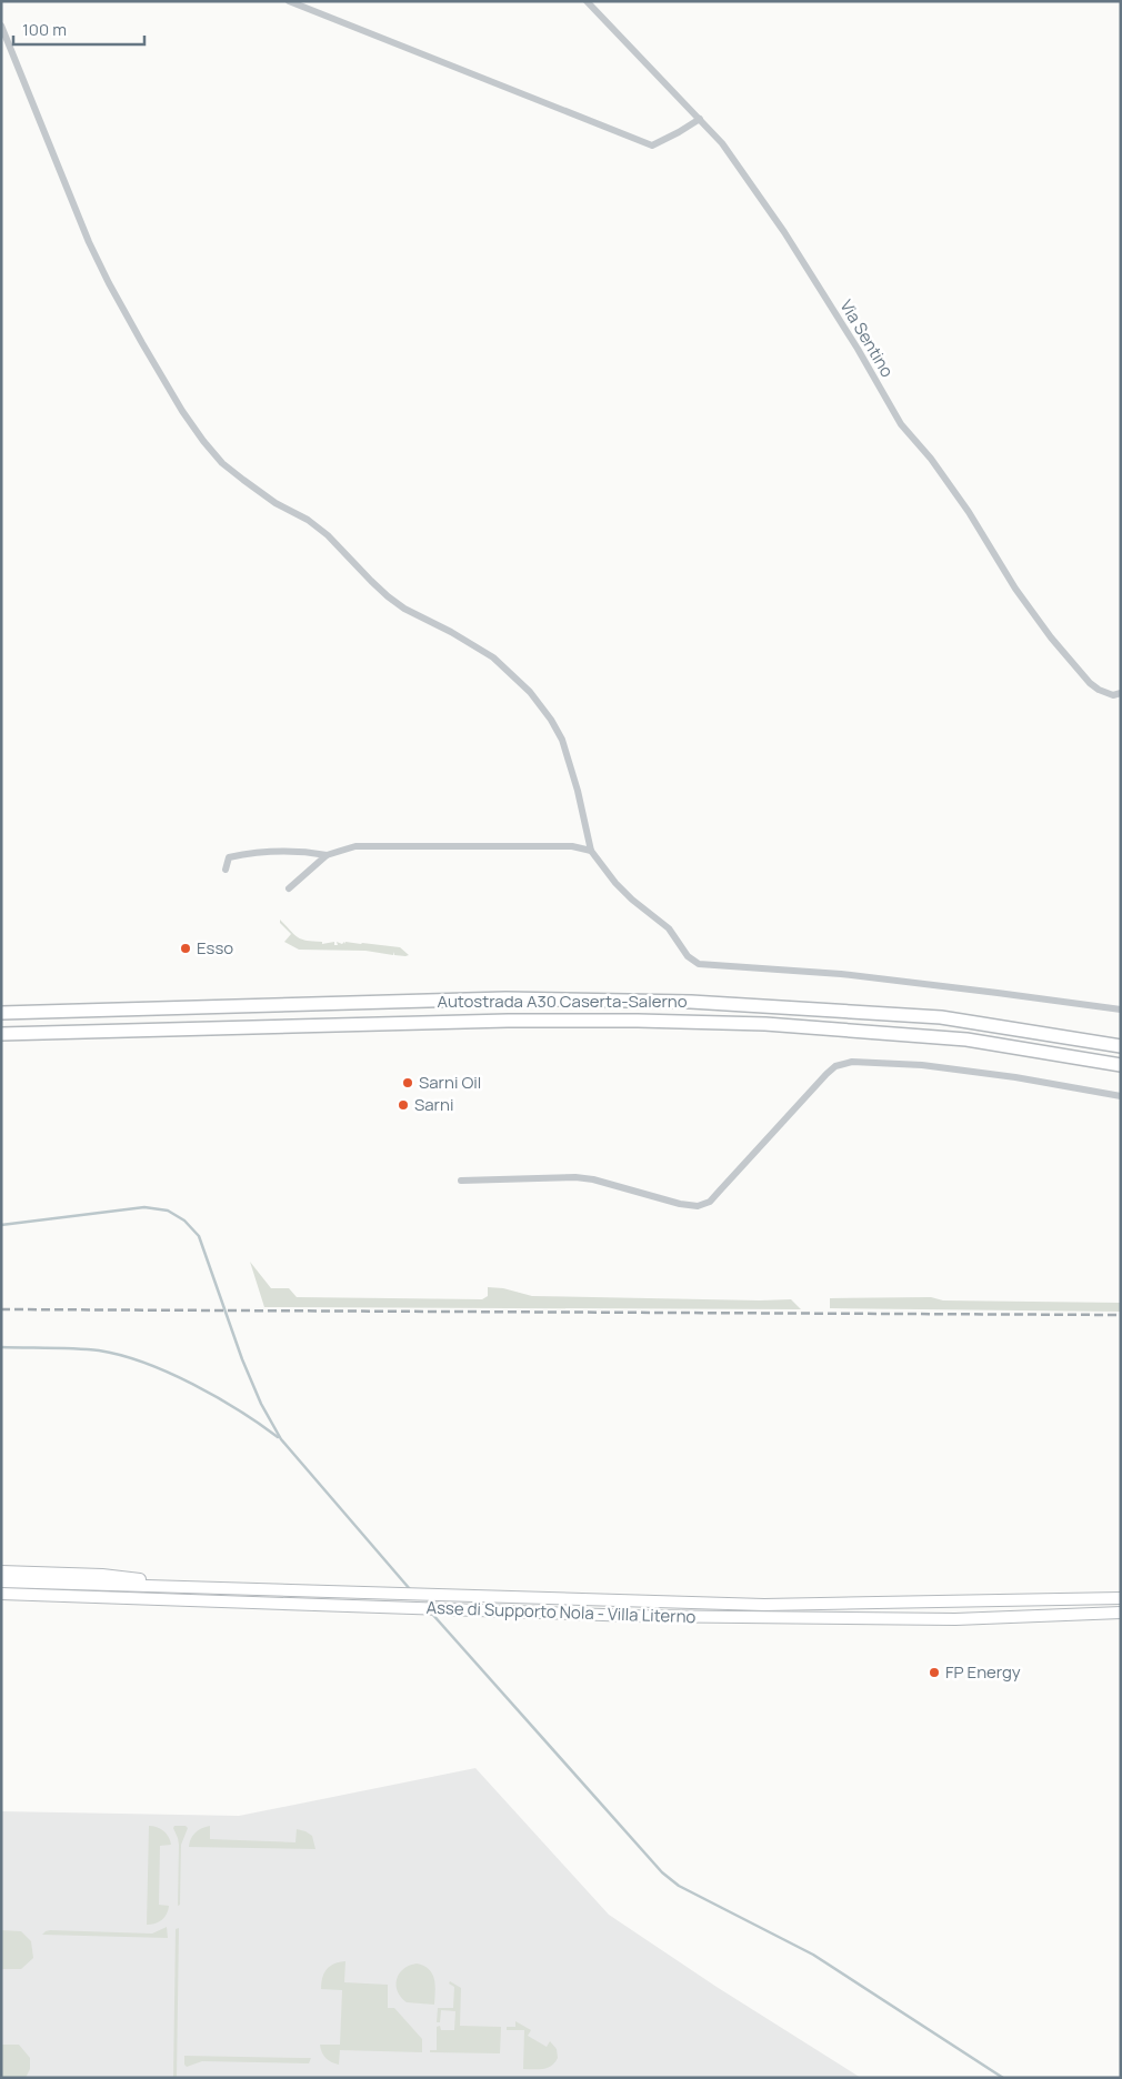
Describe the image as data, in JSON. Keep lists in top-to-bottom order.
{
  "streets": {
    "highway": ["Autostrada A30 Caserta-Salerno", "Asse di Supporto Nola - Villa Literno"],
    "street": ["Via Sentino"]
  },
  "places": [
    "Esso",
    "Sarni Oil",
    "Sarni",
    "FP Energy"
  ],
  "scale_bar": "100 m"
}
